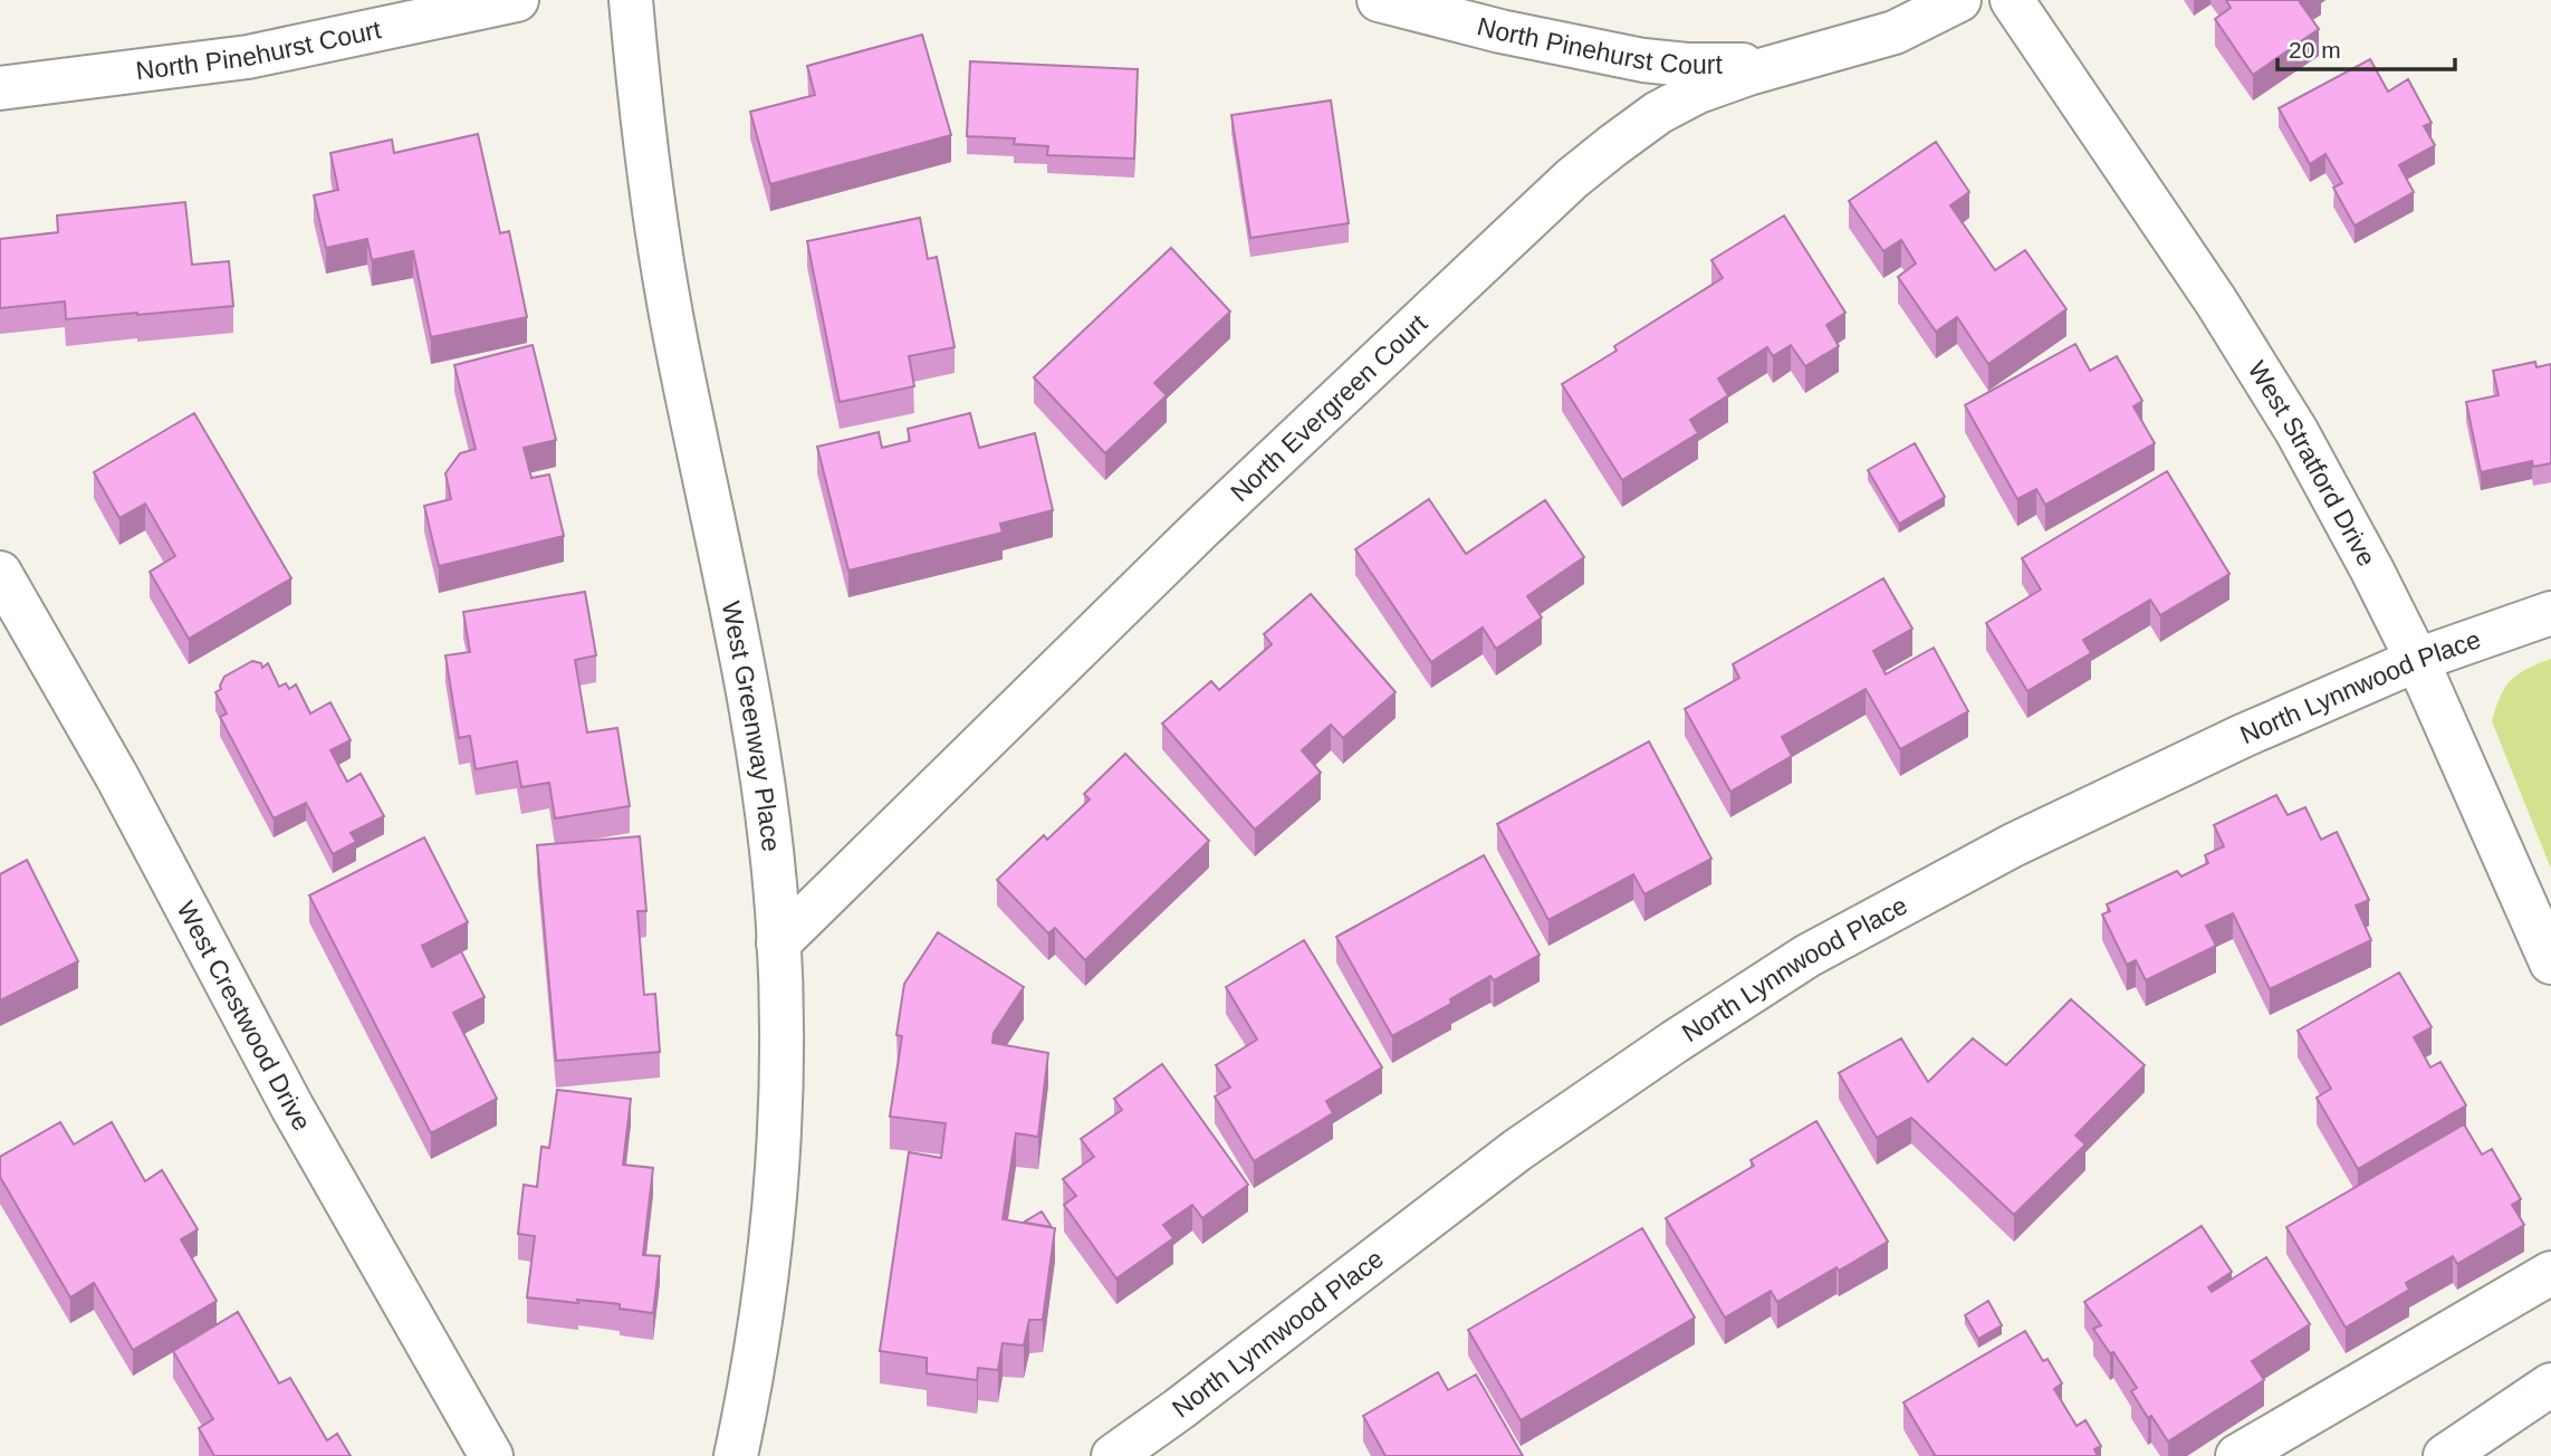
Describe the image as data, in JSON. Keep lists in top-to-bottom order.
{
  "streets": {
    "street": [
      "North Pinehurst Court",
      "North Evergreen Court",
      "West Stratford Drive",
      "North Lynnwood Place",
      "West Greenway Place",
      "West Crestwood Drive"
    ]
  },
  "crossings": [
    ["North Pinehurst Court", "North Evergreen Court"],
    ["North Evergreen Court", "West Greenway Place"],
    ["West Stratford Drive", "North Lynnwood Place"]
  ],
  "scale_bar": "20 m"
}
